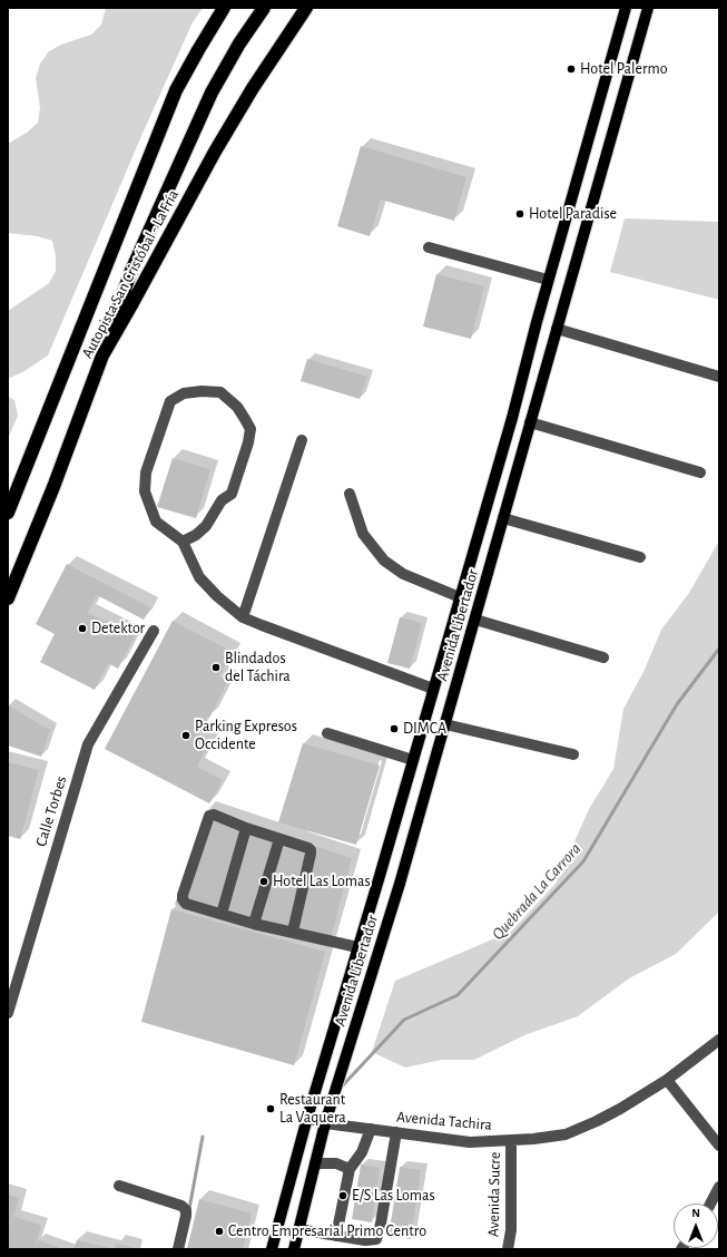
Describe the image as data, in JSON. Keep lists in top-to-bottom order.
{
  "streets": {
    "highway": ["Autopista San Cristóbal - La Fría"],
    "main road": ["Avenida Libertador"],
    "street": ["Calle Torbes", "Avenida Tachira", "Avenida Sucre"]
  },
  "crossings": [
    ["Avenida Libertador", "Avenida Tachira"],
    ["Avenida Tachira", "Avenida Sucre"]
  ],
  "water": ["Quebrada La Carrora"],
  "places": [
    "Hotel Palermo",
    "Hotel Paradise",
    "Detektor",
    "Blindados del Táchira",
    "DIMCA",
    "Parking Expresos Occidente",
    "Hotel Las Lomas",
    "Restaurant La Vaquera",
    "E/S Las Lomas",
    "Centro Empresarial Primo Centro"
  ],
  "north": "top"
}
